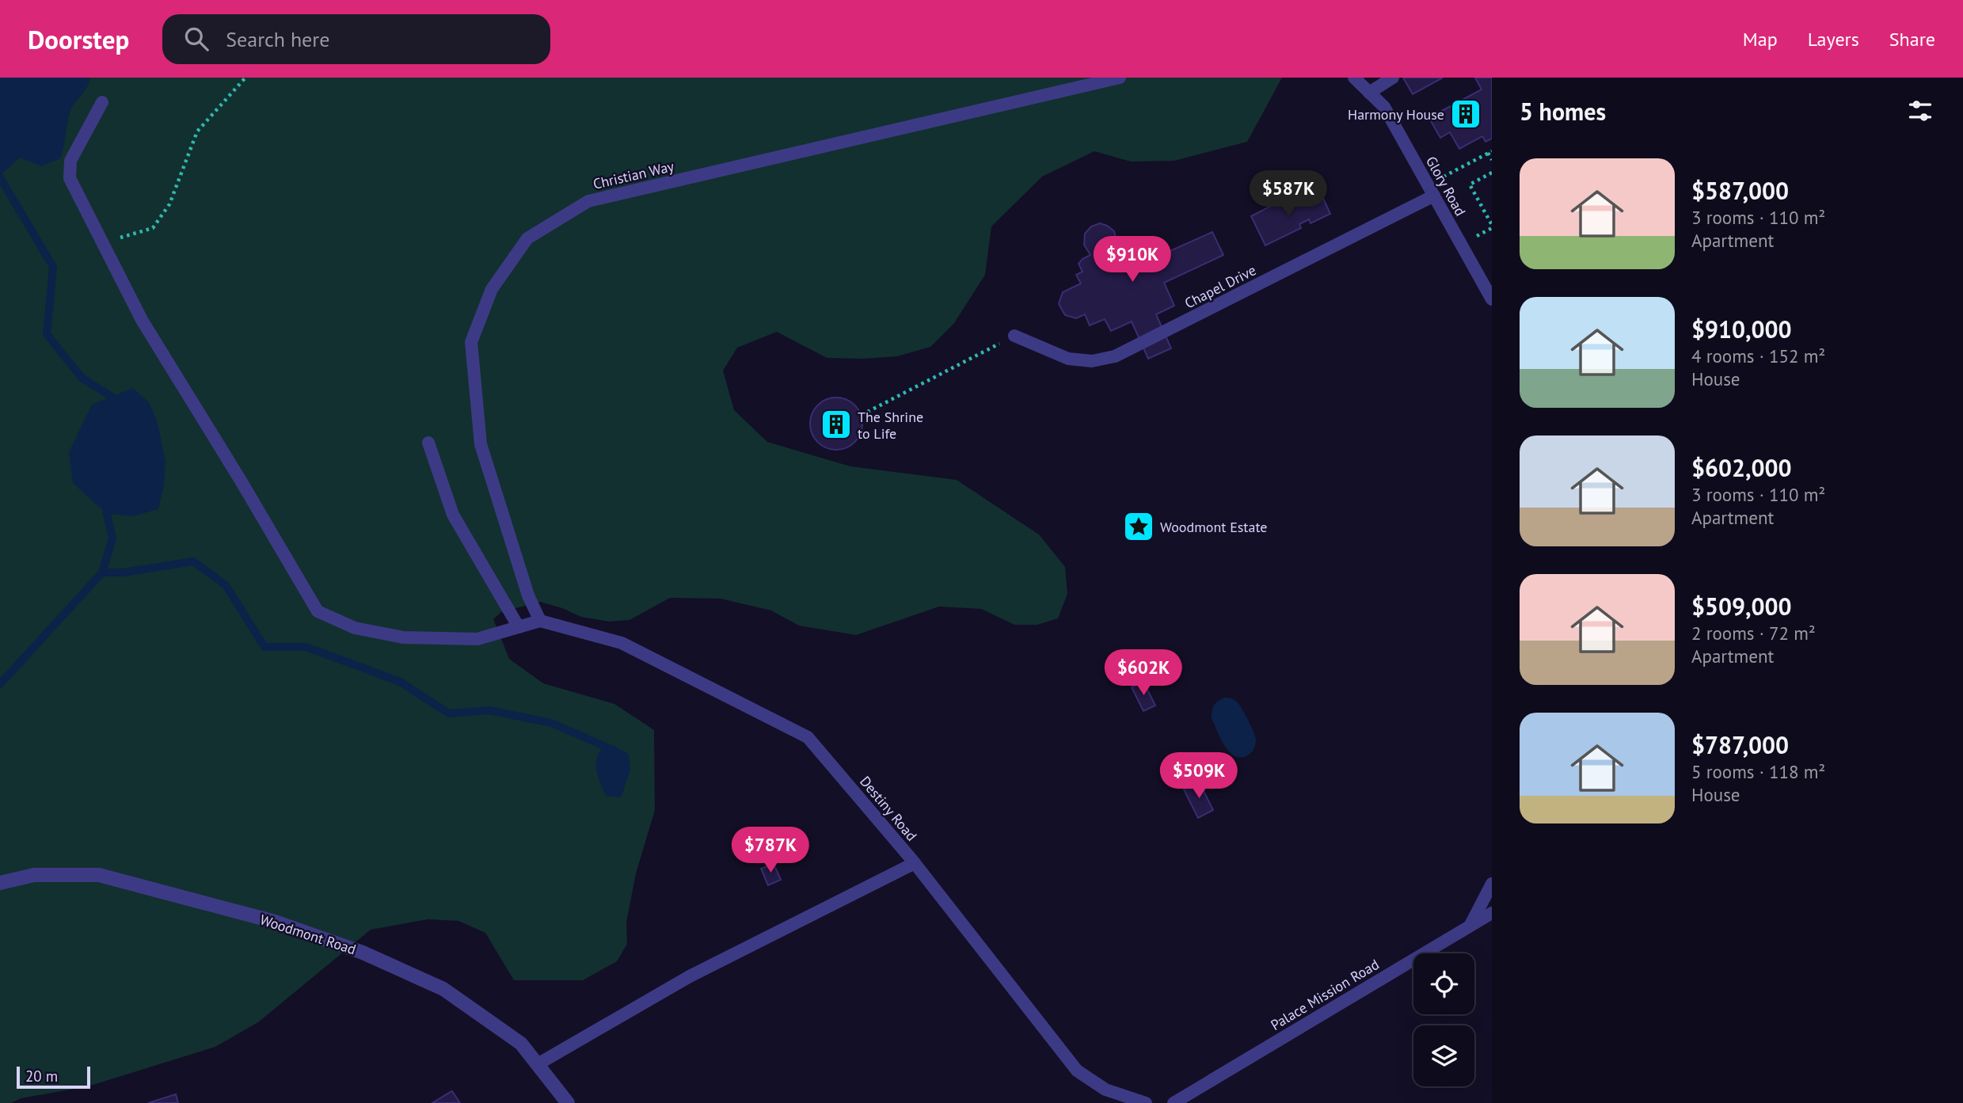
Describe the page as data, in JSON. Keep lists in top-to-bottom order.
{
  "streets": {
    "street": ["Woodmont Road"],
    "lane": [
      "Christian Way",
      "Glory Road",
      "Chapel Drive",
      "Destiny Road",
      "Palace Mission Road"
    ]
  },
  "crossings": [
    ["Christian Way", "Destiny Road"],
    ["Glory Road", "Chapel Drive"]
  ],
  "places": {
    "building": ["Harmony House", "The Shrine to Life"],
    "place": ["Woodmont Estate"]
  },
  "scale_bar": "20 m",
  "page": {
    "header": "Doorstep",
    "search": "Search here",
    "nav": ["Map", "Layers", "Share"],
    "heading": "5 homes",
    "list": [
      {
        "name": "$587,000",
        "note": "3 rooms · 110 m² · Apartment"
      },
      {
        "name": "$910,000",
        "note": "4 rooms · 152 m² · House"
      },
      {
        "name": "$602,000",
        "note": "3 rooms · 110 m² · Apartment"
      },
      {
        "name": "$509,000",
        "note": "2 rooms · 72 m² · Apartment"
      },
      {
        "name": "$787,000",
        "note": "5 rooms · 118 m² · House"
      }
    ],
    "price": [
      "$587K",
      "$910K",
      "$602K",
      "$509K",
      "$787K"
    ],
    "scale": "20 m"
  }
}
